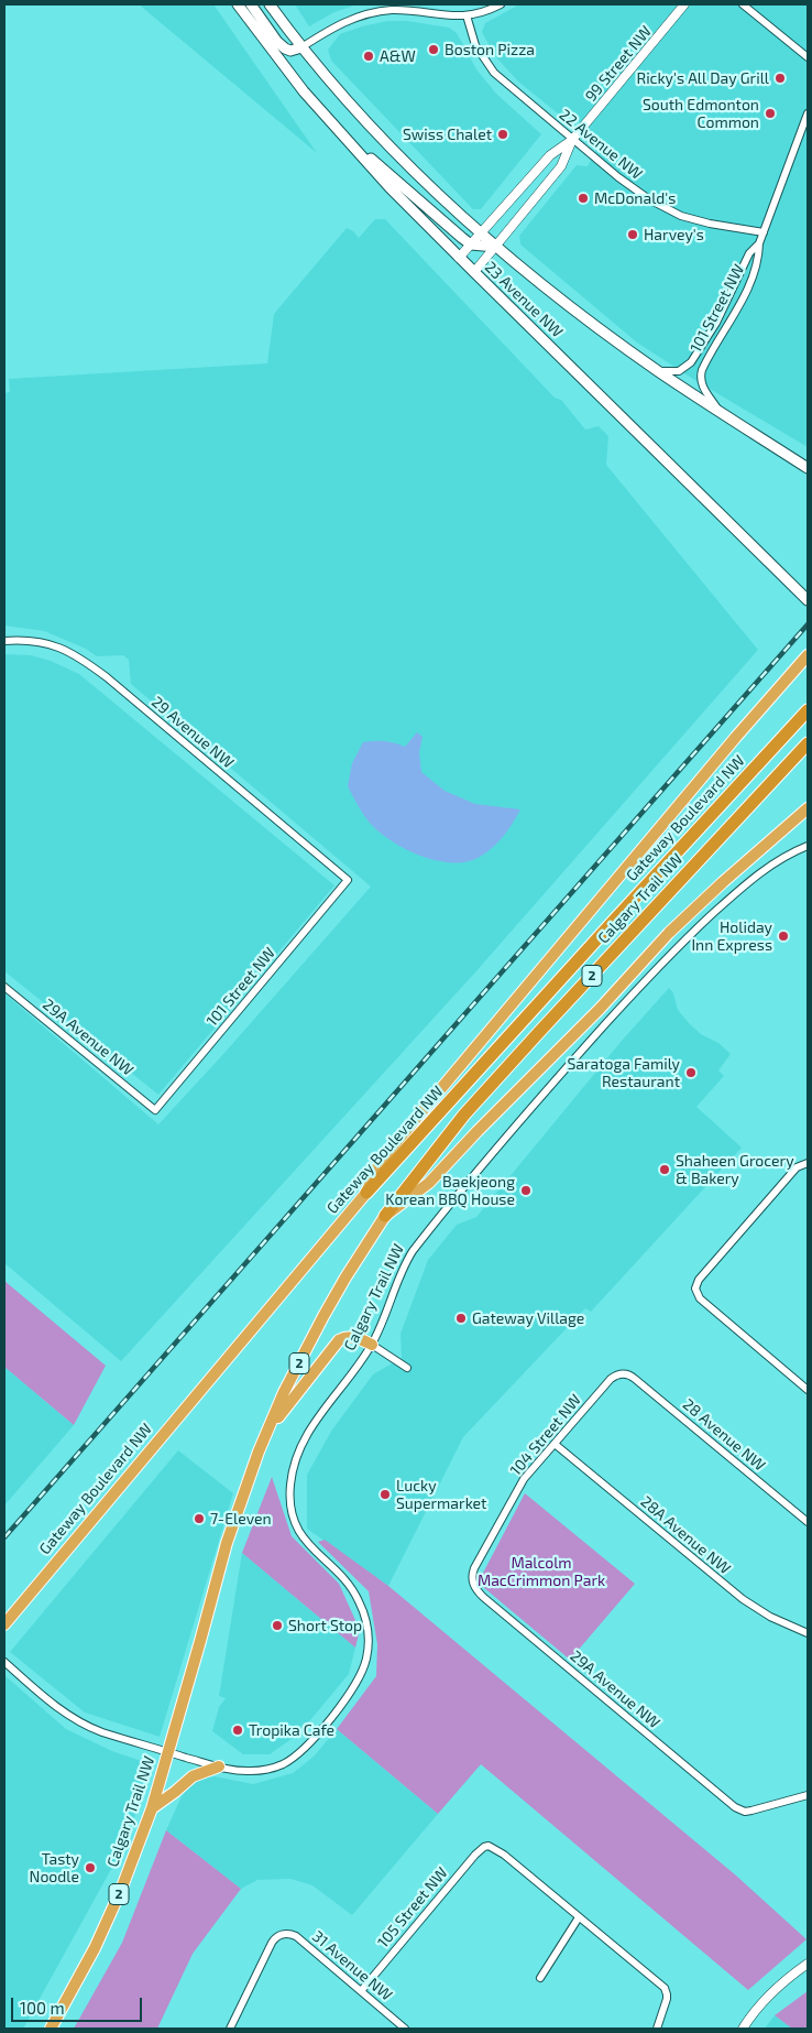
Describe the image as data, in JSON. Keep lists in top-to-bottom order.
{
  "streets": {
    "highway": ["Gateway Boulevard NW", "Calgary Trail NW", "2"],
    "main road": ["23 Avenue NW"],
    "street": [
      "99 Street NW",
      "22 Avenue NW",
      "101 Street NW",
      "29 Avenue NW",
      "29A Avenue NW",
      "104 Street NW",
      "28 Avenue NW",
      "28A Avenue NW",
      "105 Street NW",
      "31 Avenue NW"
    ]
  },
  "crossings": [
    ["99 Street NW", "22 Avenue NW"],
    ["99 Street NW", "23 Avenue NW"],
    ["22 Avenue NW", "101 Street NW"],
    ["23 Avenue NW", "101 Street NW"],
    ["101 Street NW", "29 Avenue NW"],
    ["101 Street NW", "29A Avenue NW"],
    ["29A Avenue NW", "104 Street NW"],
    ["104 Street NW", "28 Avenue NW"],
    ["104 Street NW", "28A Avenue NW"],
    ["105 Street NW", "31 Avenue NW"]
  ],
  "parks": ["Malcolm MacCrimmon Park"],
  "places": [
    "Boston Pizza",
    "A&W",
    "Ricky's All Day Grill",
    "South Edmonton Common",
    "Swiss Chalet",
    "McDonald's",
    "Harvey's",
    "Holiday Inn Express",
    "Saratoga Family Restaurant",
    "Shaheen Grocery & Bakery",
    "Baekjeong Korean BBQ House",
    "Gateway Village",
    "Lucky Supermarket",
    "7-Eleven",
    "Short Stop",
    "Tropika Cafe",
    "Tasty Noodle"
  ],
  "scale_bar": "100 m"
}
